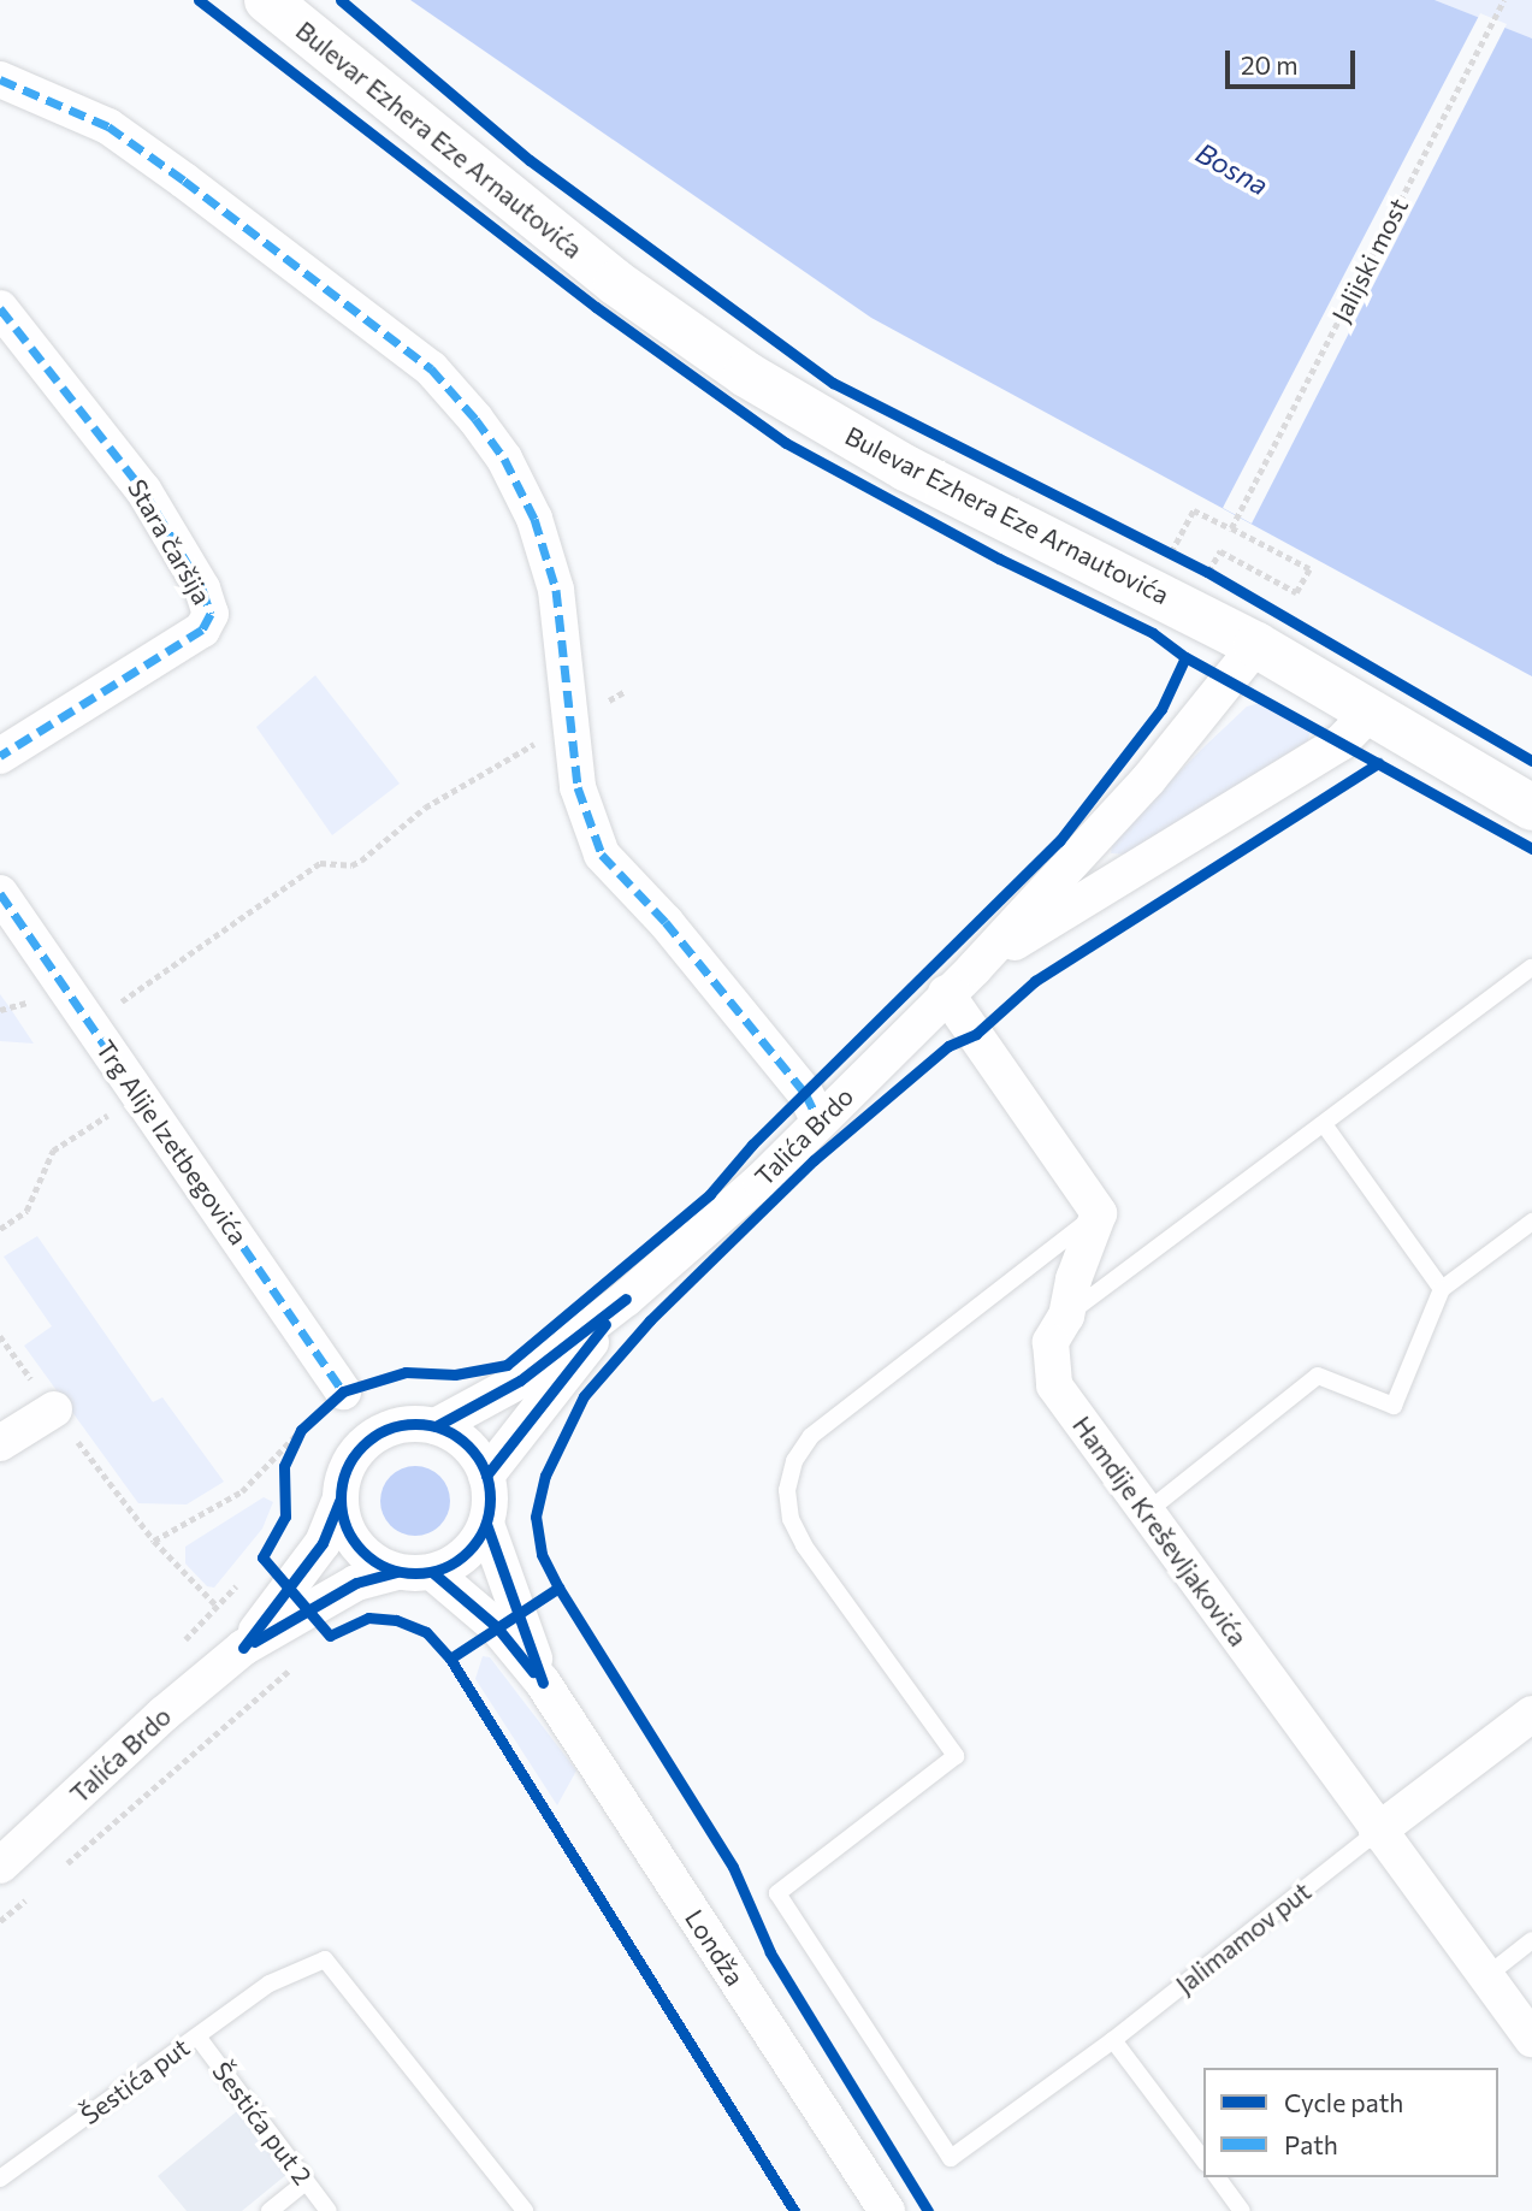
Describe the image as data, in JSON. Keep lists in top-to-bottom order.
{
  "streets": {
    "street": [
      "Bulevar Ezhera Eze Arnautovića",
      "Stara čaršija",
      "Talića Brdo",
      "Trg Alije Izetbegovića",
      "Hamdije Kreševljakovića",
      "Jalimamov put",
      "Londža"
    ],
    "lane": ["Šestića put", "Šestića put 2"],
    "path": ["Jalijski most"]
  },
  "crossings": [
    ["Bulevar Ezhera Eze Arnautovića", "Talića Brdo"],
    ["Talića Brdo", "Londža"],
    ["Hamdije Kreševljakovića", "Jalimamov put"],
    ["Šestića put", "Šestića put 2"]
  ],
  "water": ["Bosna"],
  "legend": ["Cycle path", "Path"],
  "scale_bar": "20 m"
}
